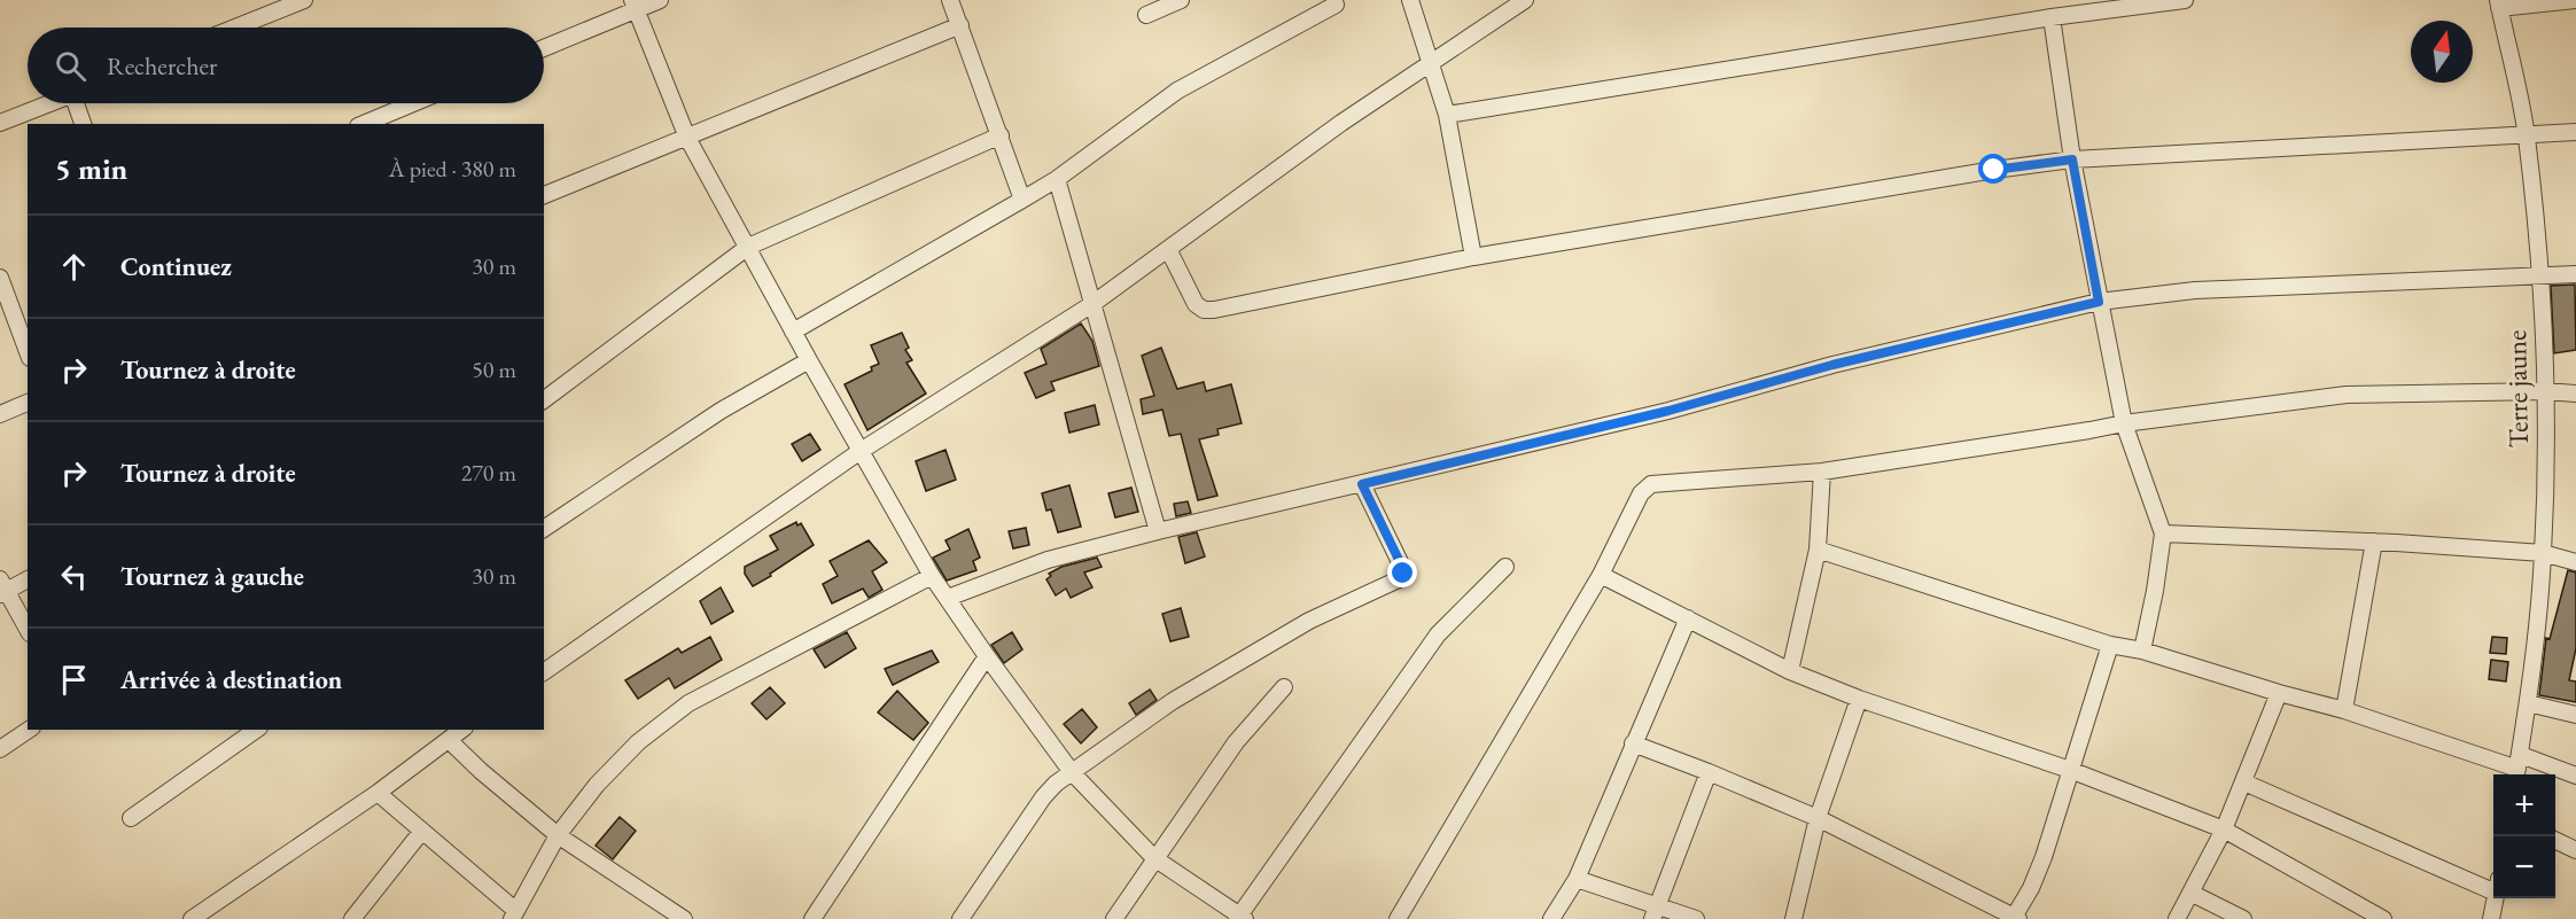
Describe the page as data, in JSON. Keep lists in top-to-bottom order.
{
  "streets": {
    "street": ["Terre jaune"]
  },
  "north": "top",
  "page": {
    "search": "Rechercher",
    "heading": ["5 min", "À pied · 380 m"],
    "list": [
      ["Continuez", "30 m"],
      ["Tournez à droite", "50 m"],
      ["Tournez à droite", "270 m"],
      ["Tournez à gauche", "30 m"],
      "Arrivée à destination"
    ],
    "map_buttons": ["+", "−"]
  }
}
